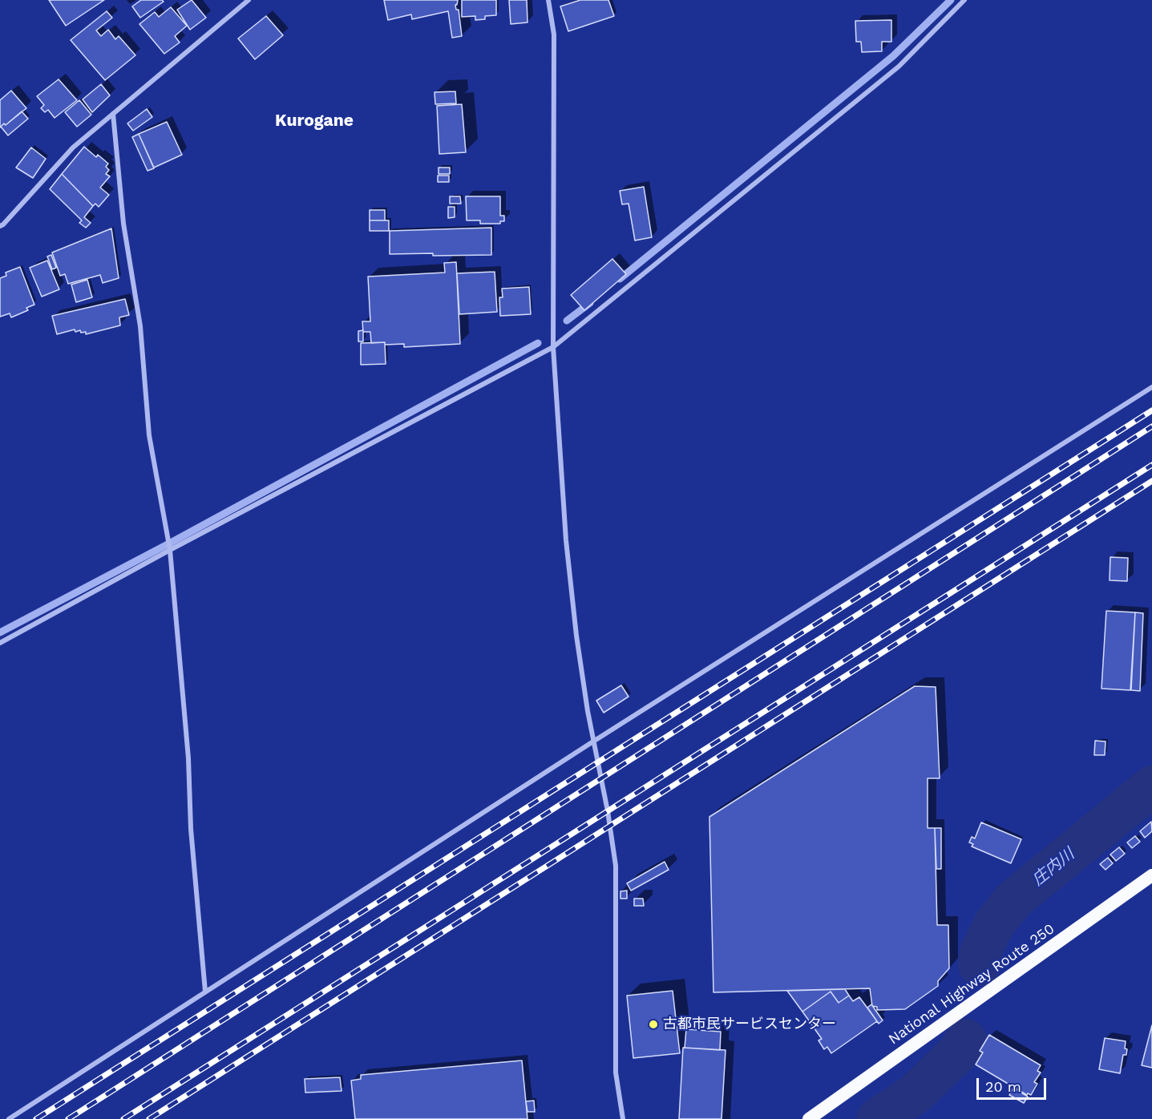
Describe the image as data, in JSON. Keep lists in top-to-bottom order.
{
  "streets": {
    "highway": ["National Highway Route 250"]
  },
  "districts": ["Kurogane"],
  "water": ["庄内川"],
  "places": ["古都市民サービスセンター"],
  "scale_bar": "20 m"
}
